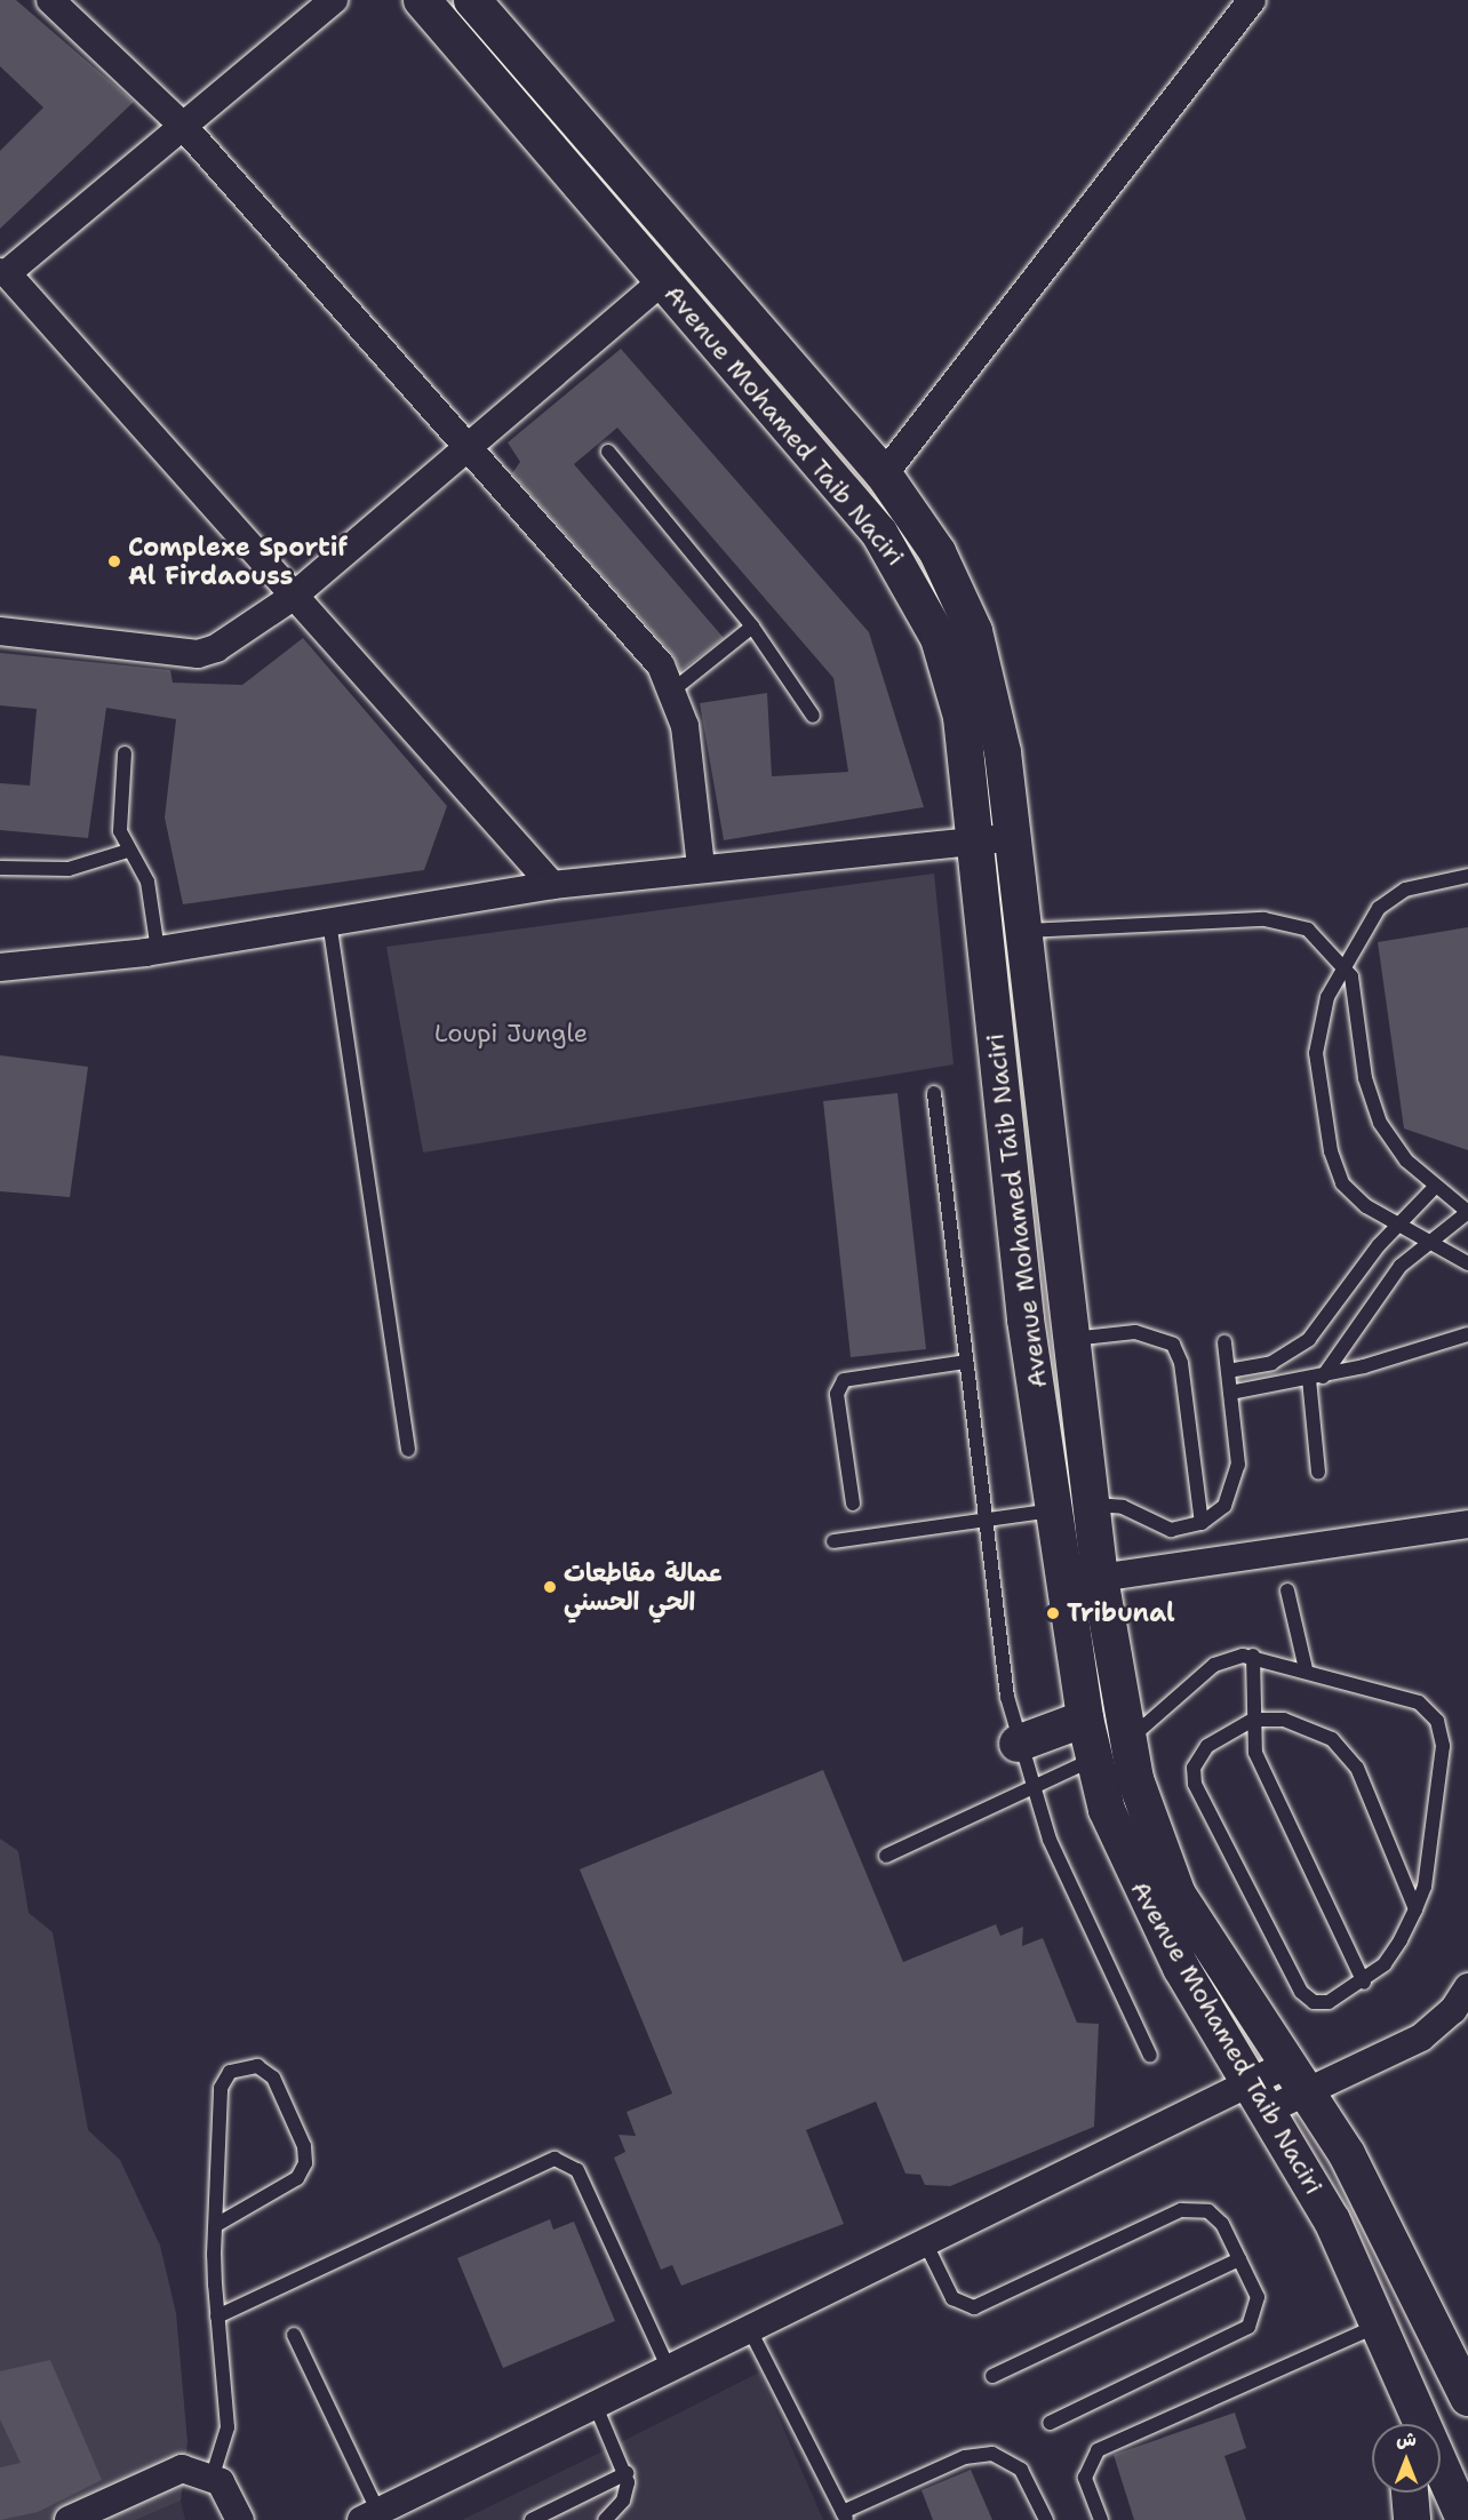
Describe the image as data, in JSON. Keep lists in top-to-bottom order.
{
  "streets": {
    "street": ["Avenue Mohamed Taib Naciri"]
  },
  "parks": ["Loupi Jungle"],
  "places": ["Complexe Sportif Al Firdaouss", "عمالة مقاطعات الحي الحسني", "Tribunal"],
  "north": "top"
}
